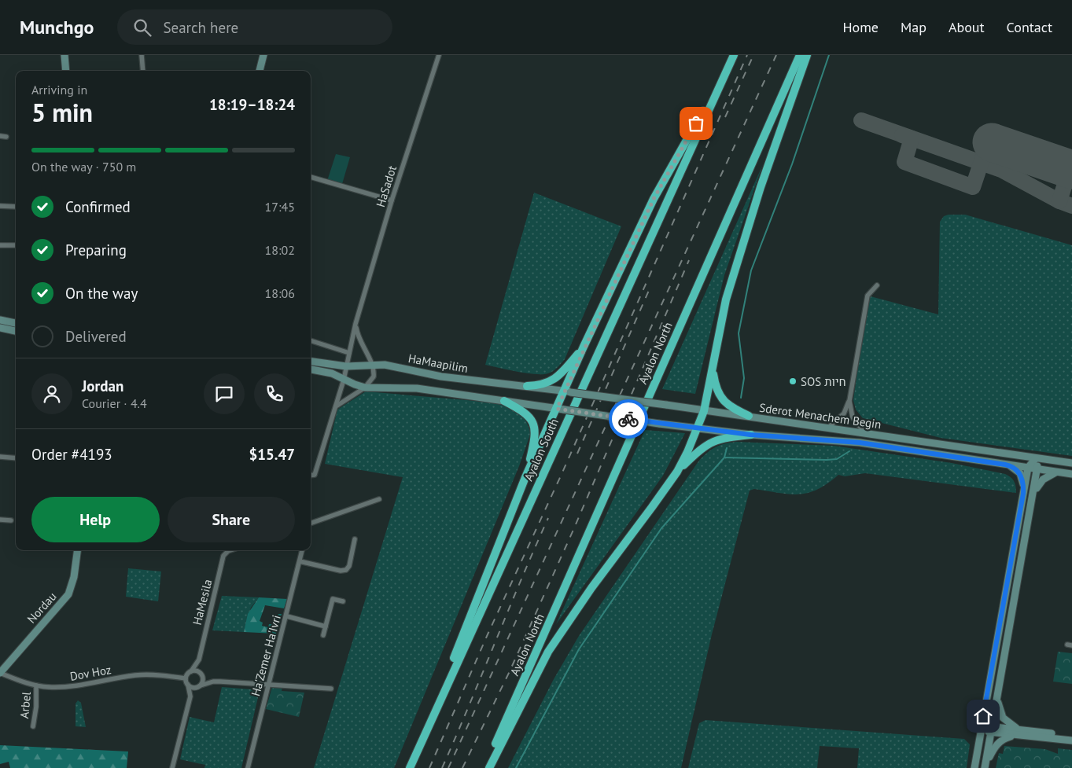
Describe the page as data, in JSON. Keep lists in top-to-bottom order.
{
  "streets": {
    "highway": ["Ayalon North", "Ayalon South"],
    "main road": ["HaMaapilim", "Sderot Menachem Begin", "Nordau"],
    "street": [
      "HaSadot",
      "HaMesila",
      "Ha'Zemer Ha'Ivri",
      "Dov Hoz",
      "Arbel"
    ]
  },
  "crossings": [
    ["HaSadot", "HaMaapilim"],
    ["HaMaapilim", "Sderot Menachem Begin"],
    ["HaMesila", "Dov Hoz"],
    ["Nordau", "Dov Hoz"],
    ["Dov Hoz", "Arbel"]
  ],
  "places": ["SOS חיות"],
  "page": {
    "header": "Munchgo",
    "search": "Search here",
    "nav": [
      "Home",
      "Map",
      "About",
      "Contact"
    ],
    "heading": ["5 min", "Arriving in", "18:19–18:24"],
    "panel": [
      "Jordan",
      "Courier · 4.4",
      "Order #4193",
      "$15.47"
    ],
    "bar": "On the way · 750 m",
    "list": [
      ["Confirmed", "17:45"],
      ["Preparing", "18:02"],
      ["On the way", "18:06"],
      "Delivered"
    ],
    "buttons": ["Help", "Share"]
  }
}
